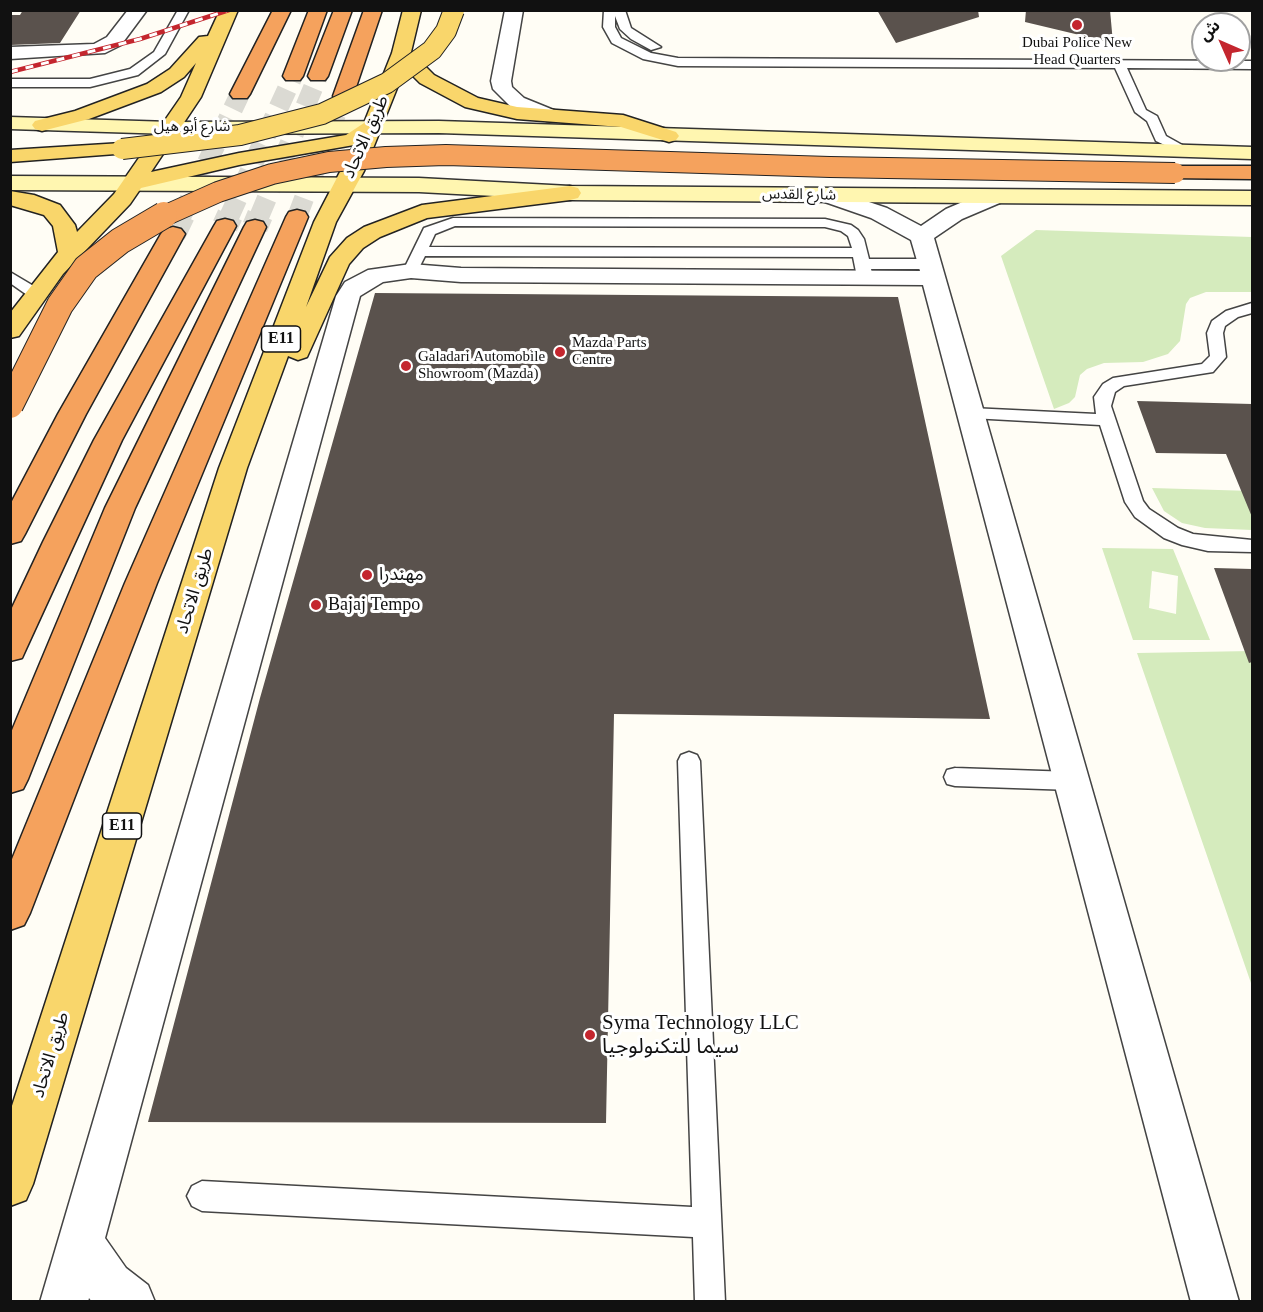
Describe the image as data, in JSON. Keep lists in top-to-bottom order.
{
  "streets": {
    "main road": [
      "شارع أبو هيل",
      "طريق الاتحاد",
      "شارع القدس",
      "E11"
    ]
  },
  "crossings": [
    ["شارع أبو هيل", "طريق الاتحاد"],
    ["طريق الاتحاد", "شارع القدس"]
  ],
  "places": [
    "Dubai Police New Head Quarters",
    "Mazda Parts Centre",
    "Galadari Automobile Showroom (Mazda)",
    "مهندرا",
    "Bajaj Tempo",
    "Syma Technology LLC سيما للتكنولوجيا"
  ],
  "north": "top left"
}
